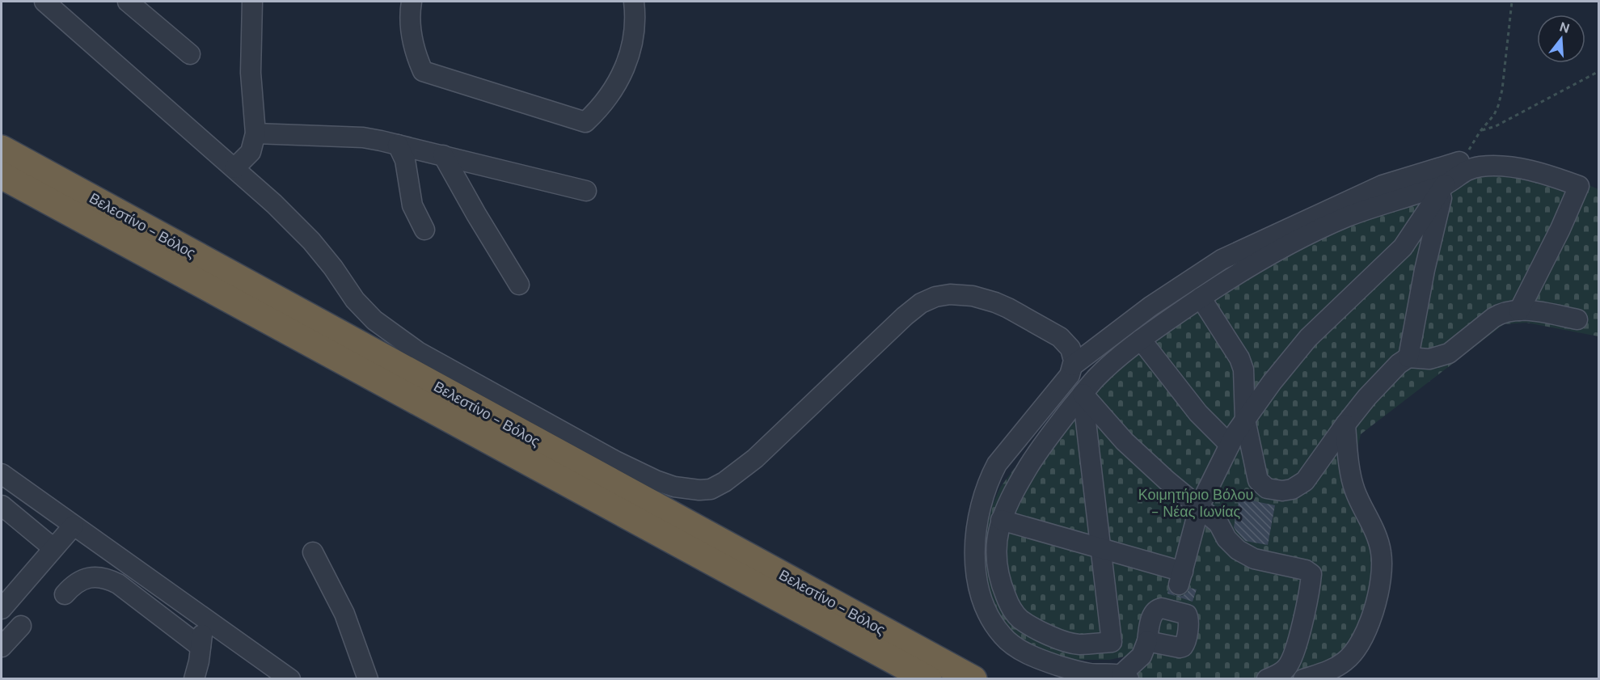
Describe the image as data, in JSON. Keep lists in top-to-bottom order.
{
  "streets": {
    "highway": ["Βελεστίνο - Βόλος"]
  },
  "parks": ["Κοιμητήριο Βόλου - Νέας Ιωνίας"],
  "north": "top"
}
